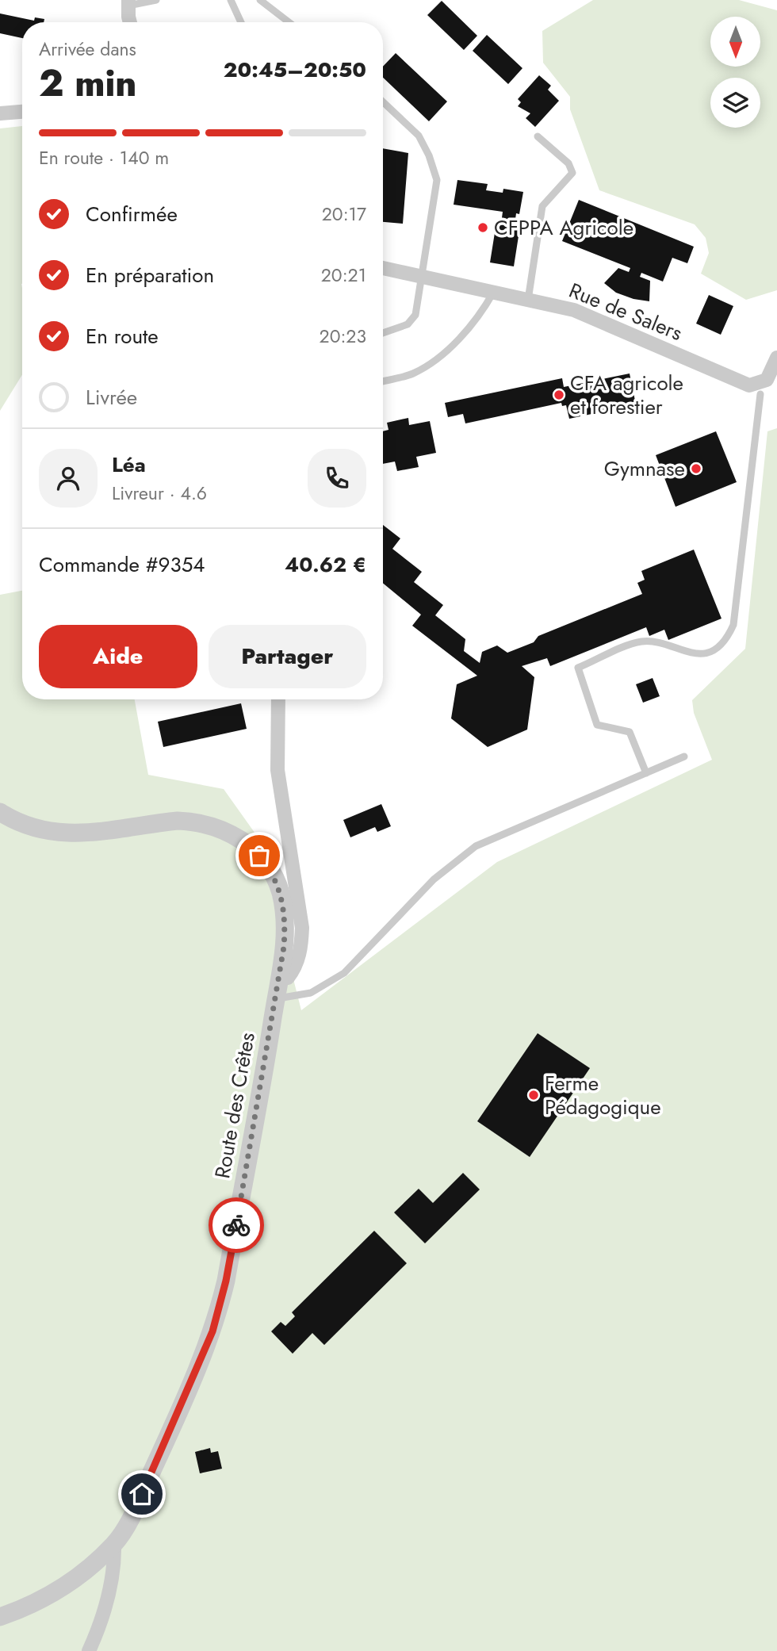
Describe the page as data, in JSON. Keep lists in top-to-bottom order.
{
  "streets": {
    "street": ["Rue de Salers", "Route des Crêtes"]
  },
  "places": [
    "CFPPA Agricole",
    "CFA agricole et forestier",
    "Gymnase",
    "Ferme Pédagogique"
  ],
  "north": "bottom",
  "page": {
    "heading": ["2 min", "Arrivée dans", "20:45–20:50"],
    "panel": [
      "Léa",
      "Livreur · 4.6",
      "Commande #9354",
      "40.62 €"
    ],
    "bar": "En route · 140 m",
    "list": [
      ["Confirmée", "20:17"],
      ["En préparation", "20:21"],
      ["En route", "20:23"],
      "Livrée"
    ],
    "buttons": ["Aide", "Partager"]
  }
}
